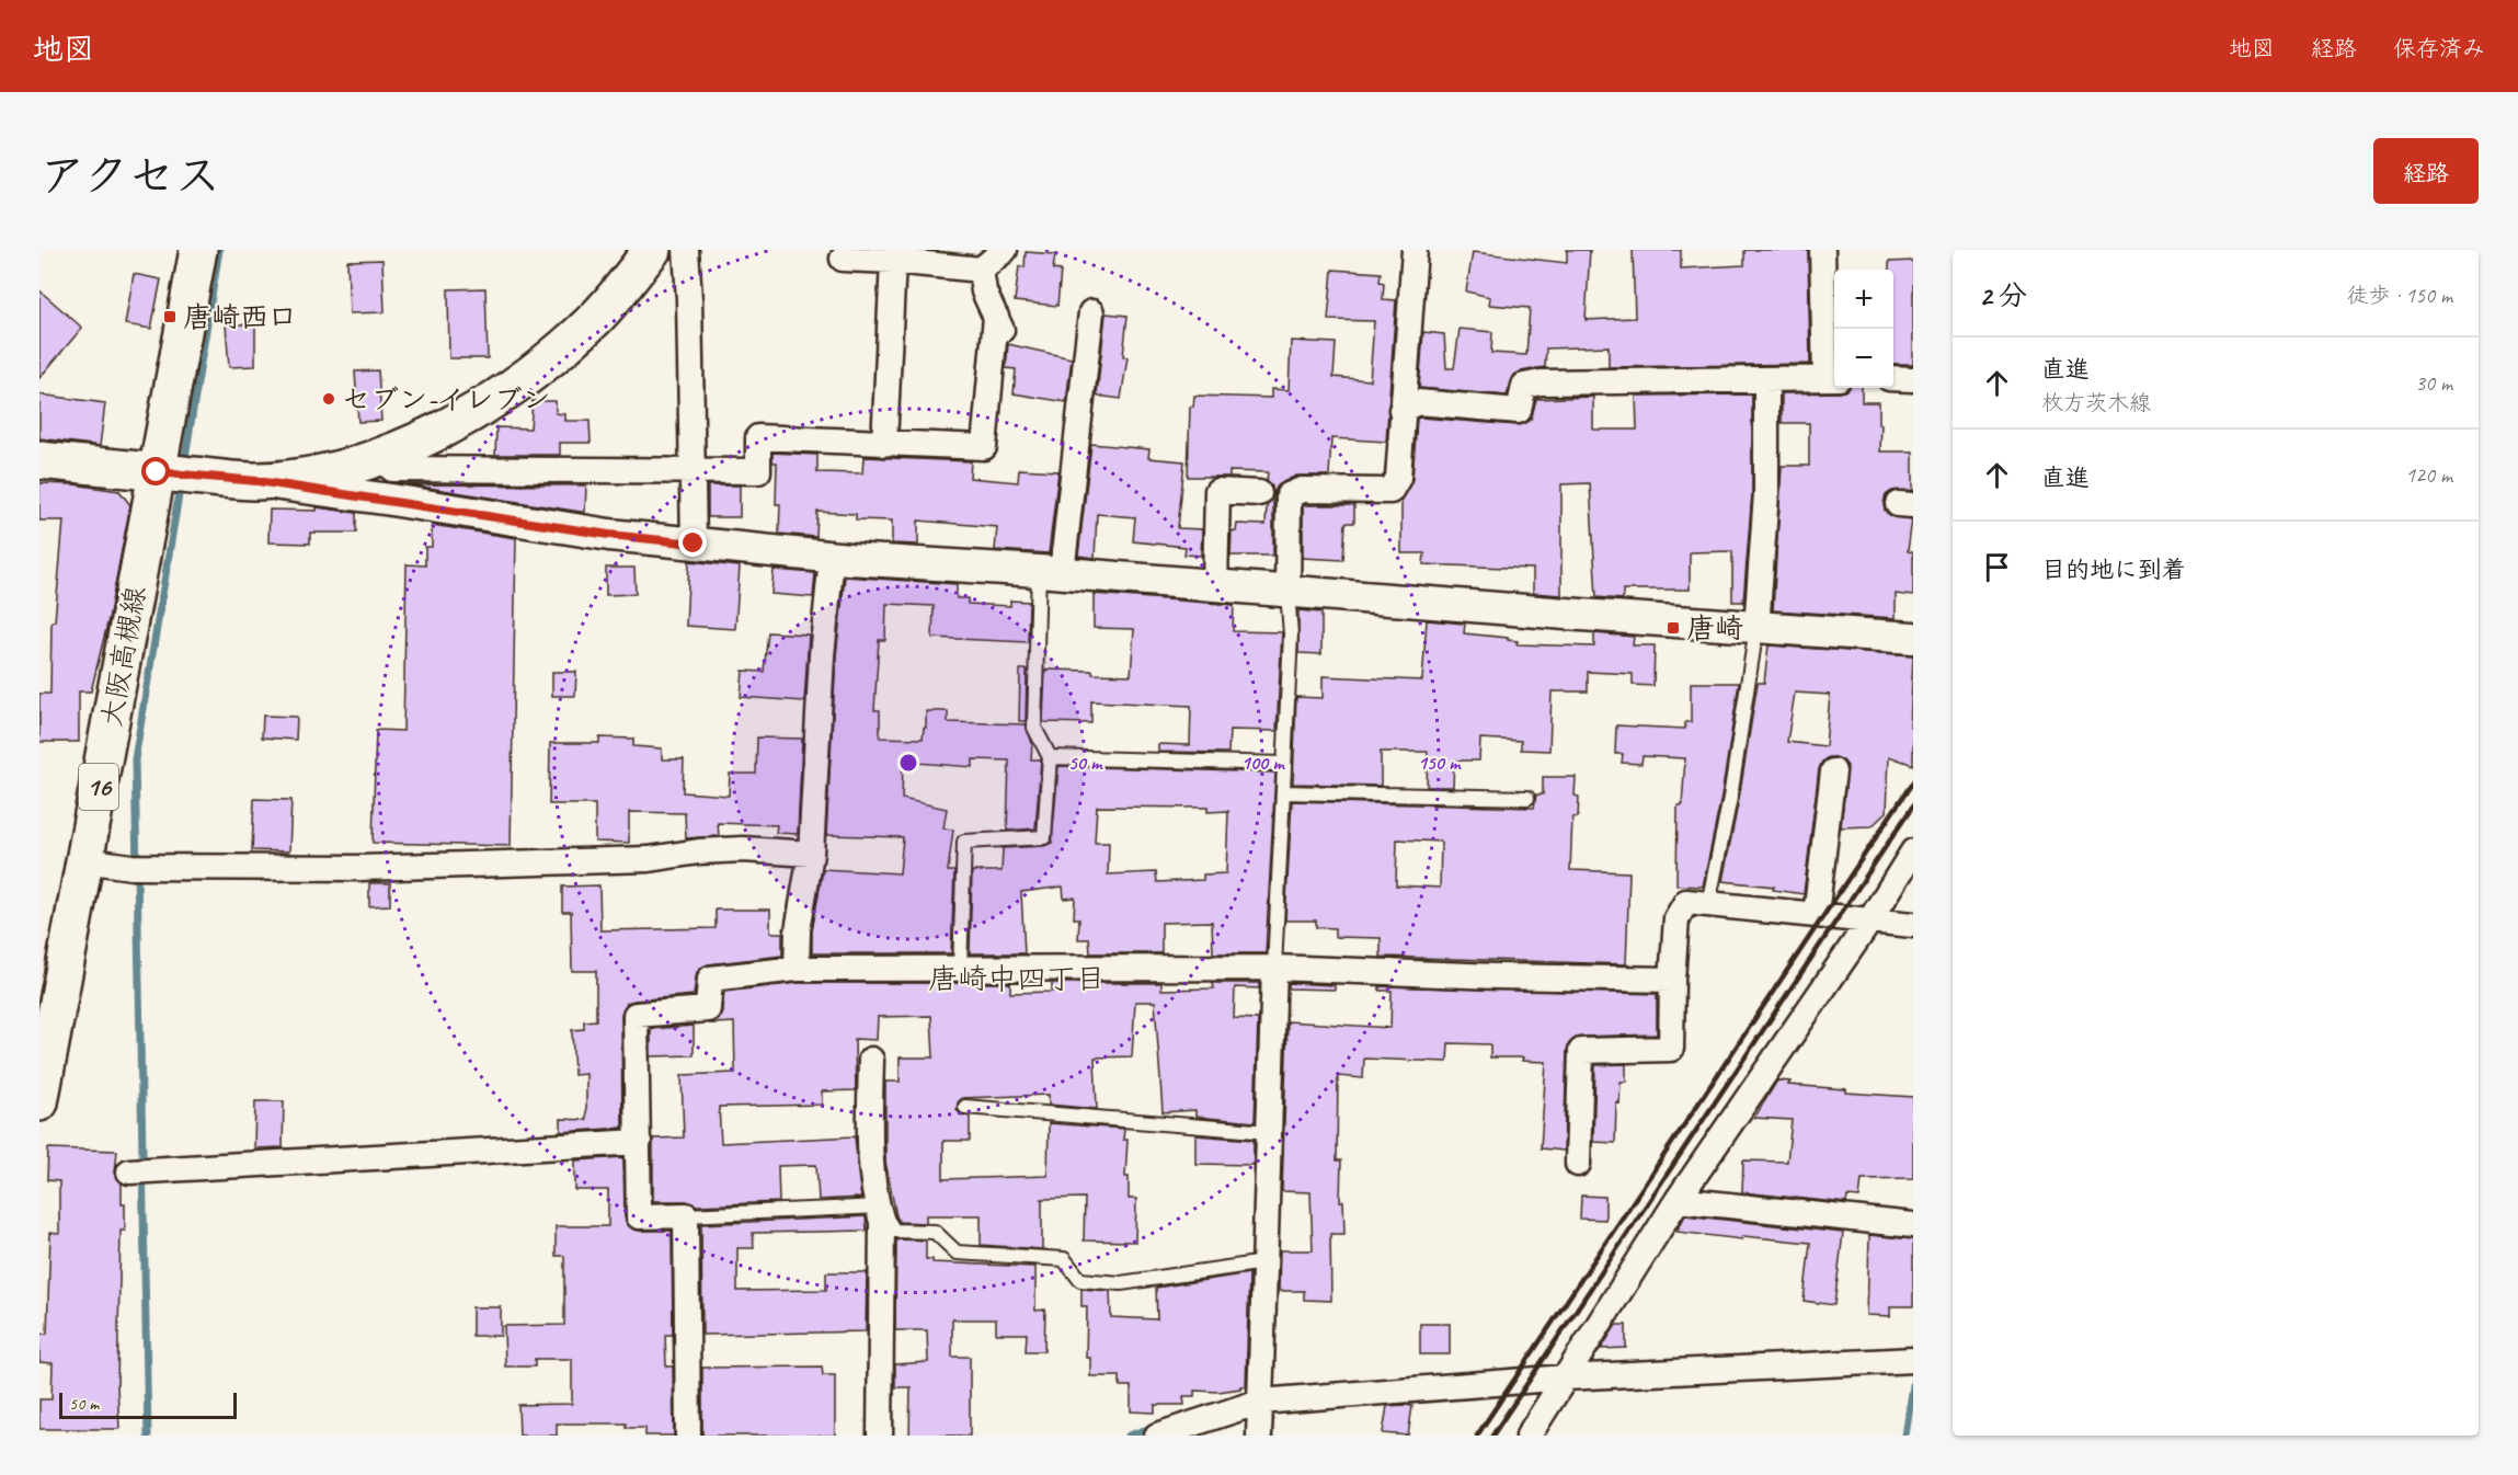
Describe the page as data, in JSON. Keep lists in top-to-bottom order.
{
  "streets": {
    "main road": ["大阪高槻線", "16"]
  },
  "districts": ["唐崎中四丁目"],
  "places": {
    "transit": ["唐崎西口", "唐崎"],
    "other": ["セブン-イレブン"]
  },
  "scale_bar": "50 m",
  "page": {
    "header": "地図",
    "nav": ["地図", "経路", "保存済み"],
    "title": "アクセス",
    "buttons": "経路",
    "heading": ["2 分", "徒歩 · 150 m"],
    "map_buttons": ["+", "−"],
    "list": [
      ["直進", "枚方茨木線", "30 m"],
      ["直進", "120 m"],
      "目的地に到着"
    ],
    "scale": "50 m"
  },
  "rings": ["50 m", "100 m", "150 m"]
}
